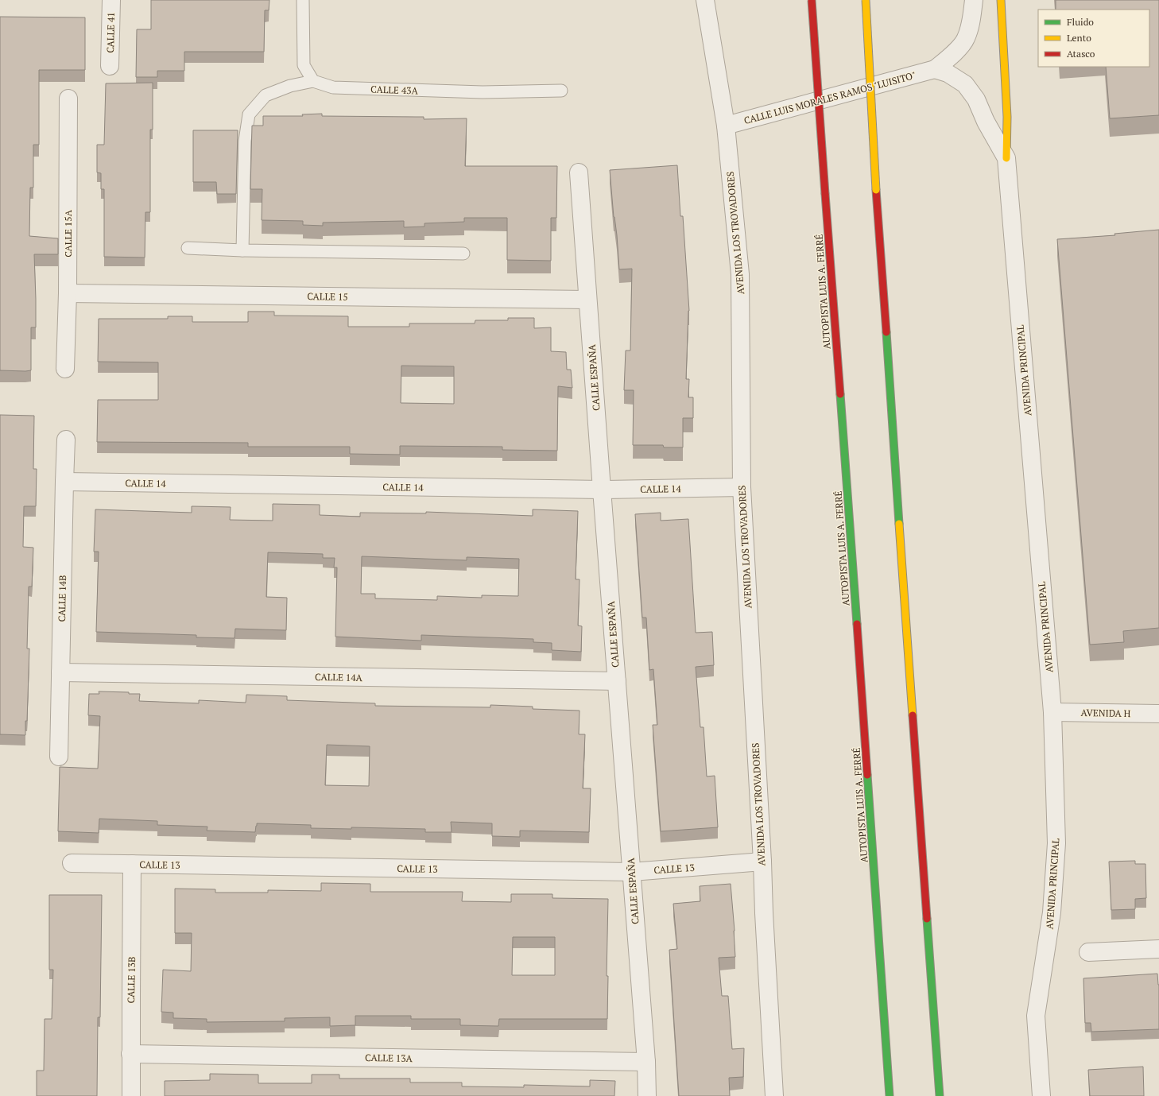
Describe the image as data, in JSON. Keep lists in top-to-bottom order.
{
  "streets": {
    "highway": ["AUTOPISTA LUIS A. FERRÉ"],
    "street": [
      "CALLE 41",
      "CALLE LUIS MORALES RAMOS \"LUISITO\"",
      "AVENIDA LOS TROVADORES",
      "CALLE 15A",
      "CALLE 15",
      "AVENIDA PRINCIPAL",
      "CALLE ESPAÑA",
      "CALLE 14",
      "CALLE 14B",
      "CALLE 14A",
      "AVENIDA H",
      "CALLE 13",
      "CALLE 13B",
      "CALLE 13A"
    ],
    "lane": ["CALLE 43A"]
  },
  "crossings": [
    ["CALLE LUIS MORALES RAMOS \"LUISITO\"", "AVENIDA LOS TROVADORES"],
    ["AVENIDA LOS TROVADORES", "CALLE 14"],
    ["AVENIDA LOS TROVADORES", "CALLE 13"],
    ["CALLE 15A", "CALLE 15"],
    ["CALLE 15", "CALLE ESPAÑA"],
    ["AVENIDA PRINCIPAL", "AVENIDA H"],
    ["CALLE ESPAÑA", "CALLE 14"],
    ["CALLE ESPAÑA", "CALLE 14A"],
    ["CALLE ESPAÑA", "CALLE 13"],
    ["CALLE ESPAÑA", "CALLE 13A"],
    ["CALLE 14", "CALLE 14B"],
    ["CALLE 14B", "CALLE 14A"],
    ["CALLE 13", "CALLE 13B"],
    ["CALLE 13B", "CALLE 13A"]
  ],
  "legend": ["Fluido", "Lento", "Atasco"]
}
